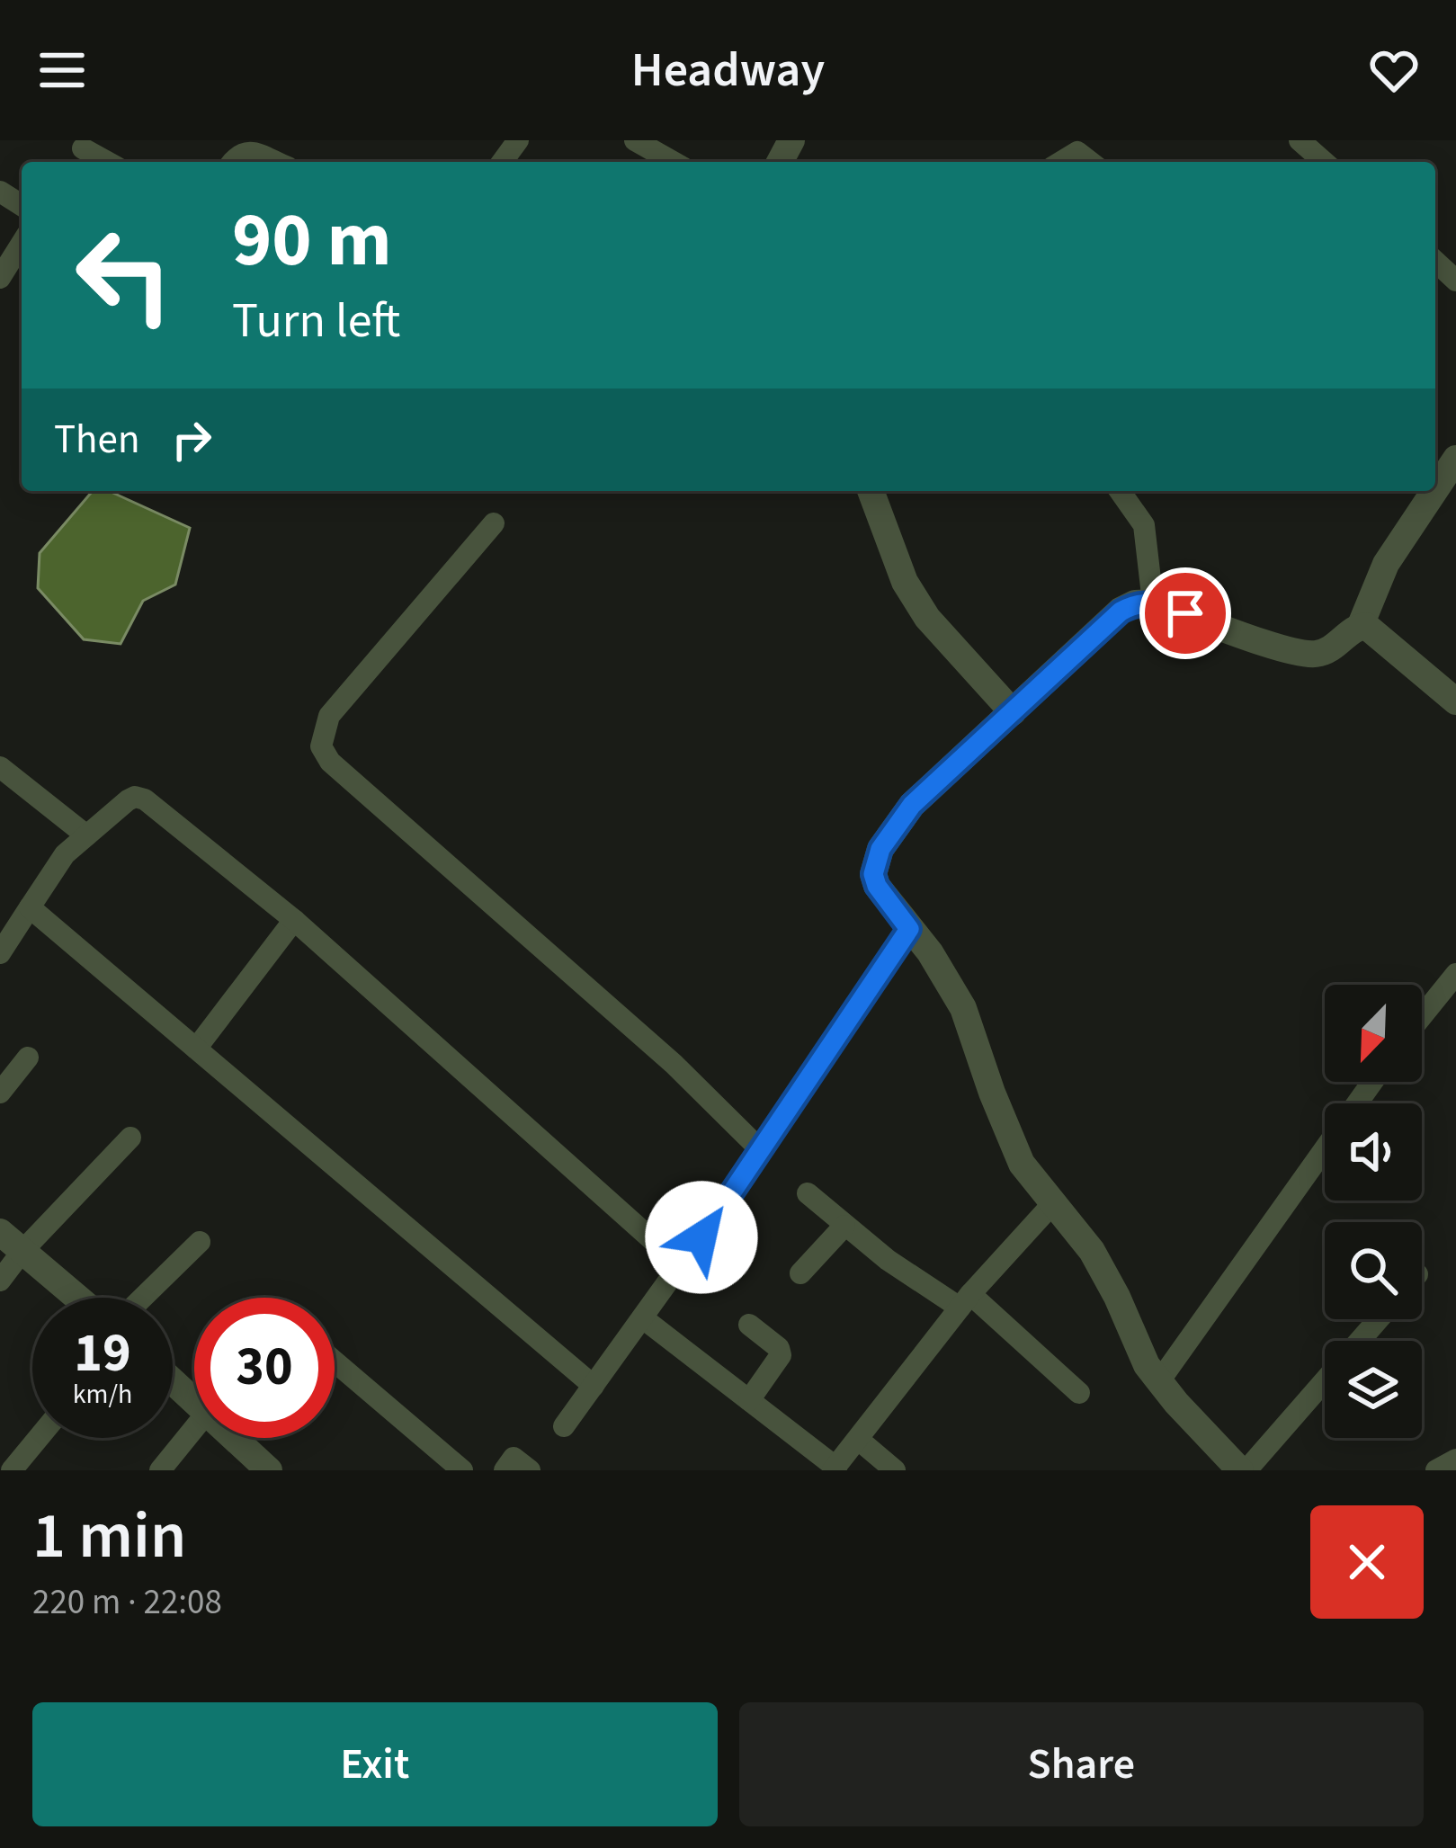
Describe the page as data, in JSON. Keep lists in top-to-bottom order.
{
  "north": "bottom left",
  "page": {
    "header": "Headway",
    "turn": ["90 m", "Turn left"],
    "then": "Then",
    "speed": "19 km/h",
    "limit": "30",
    "heading": ["1 min", "220 m · 22:08"],
    "buttons": ["Exit", "Share"]
  }
}
